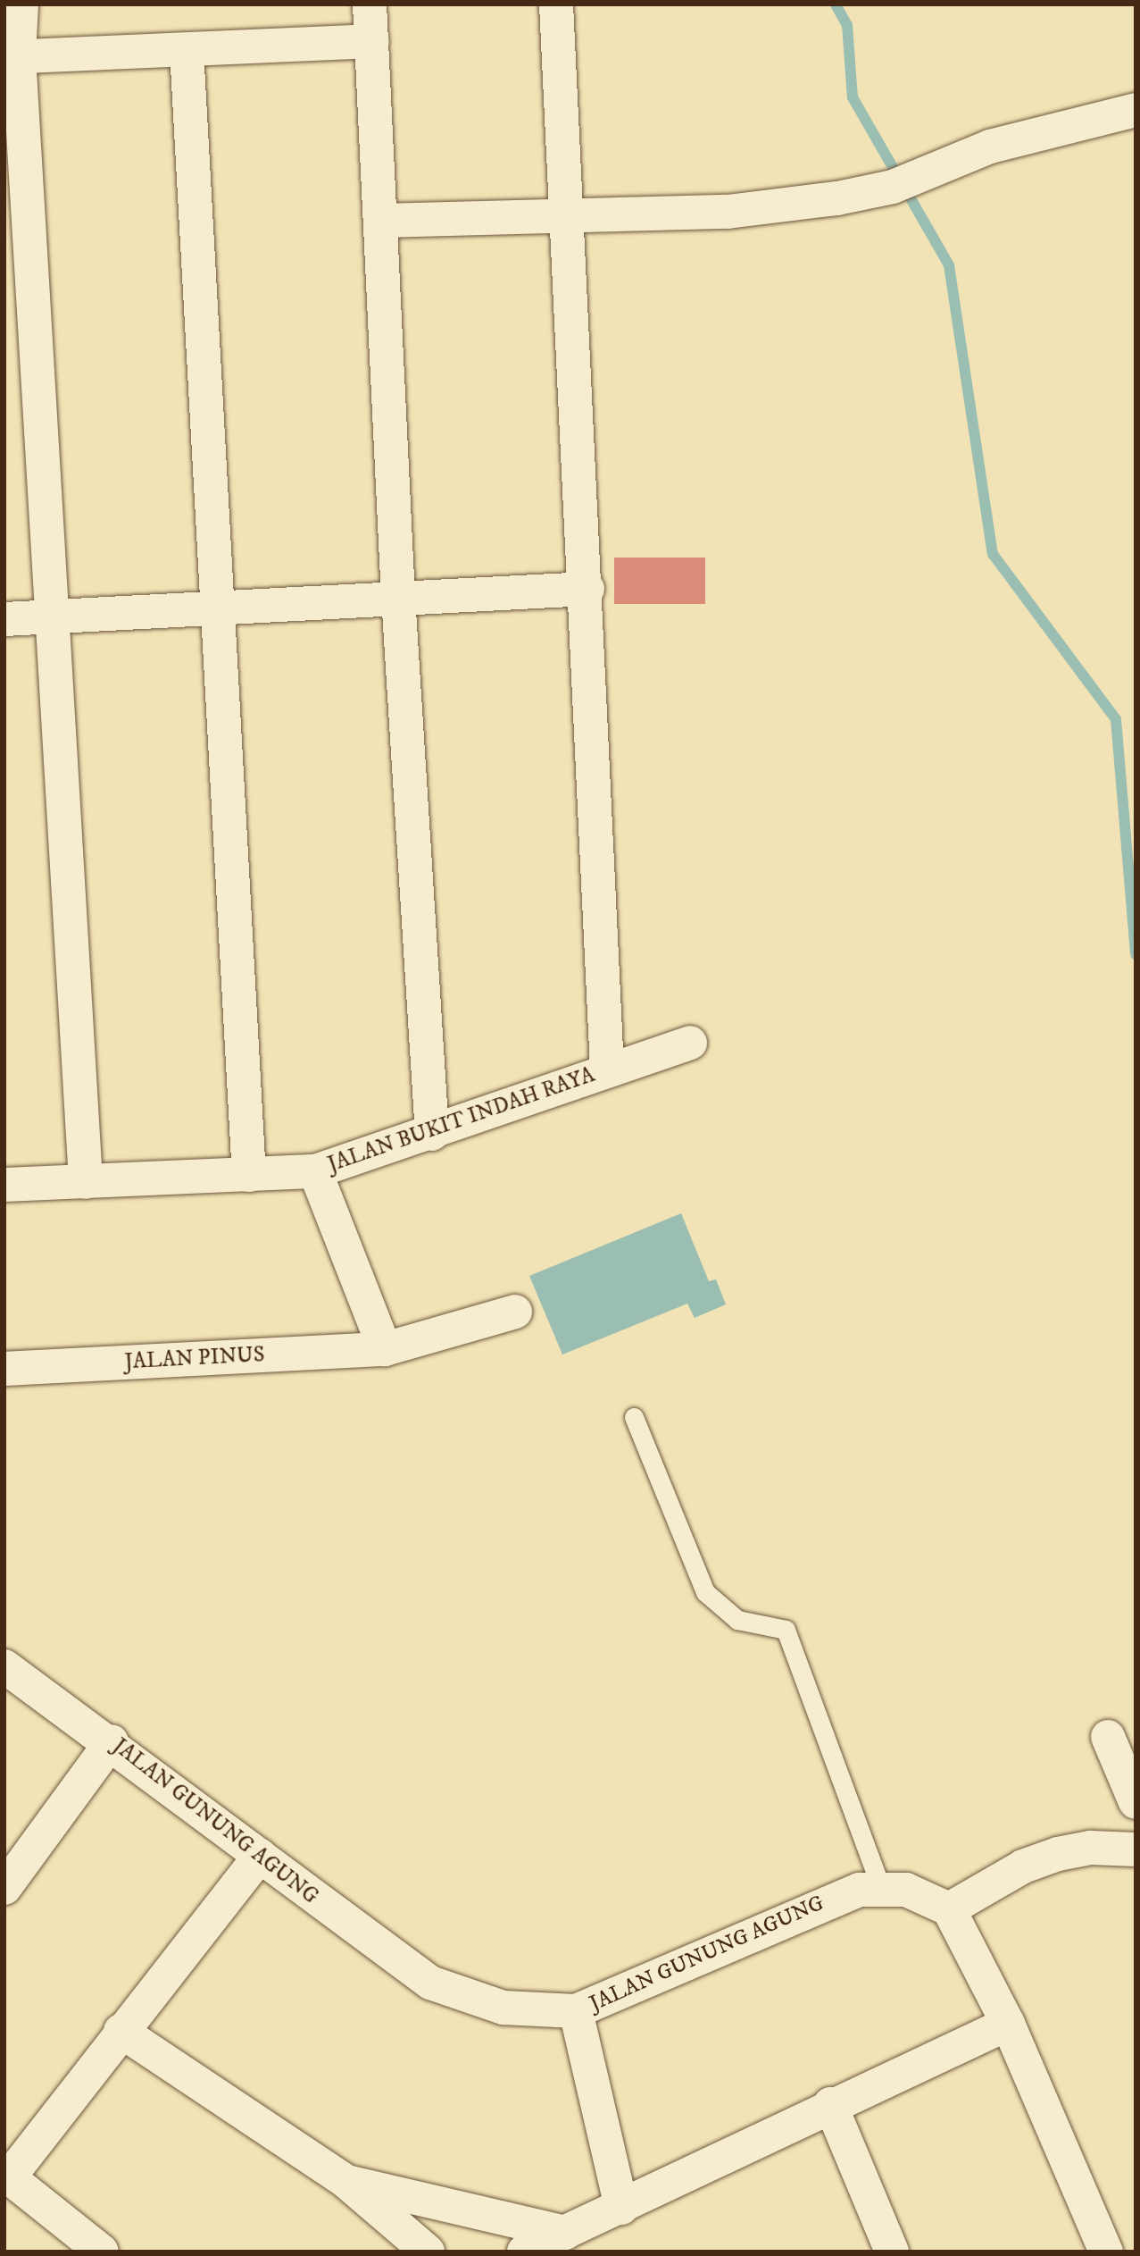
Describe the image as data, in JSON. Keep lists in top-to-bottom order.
{
  "streets": {
    "street": ["JALAN BUKIT INDAH RAYA", "JALAN PINUS", "JALAN GUNUNG AGUNG"]
  }
}
